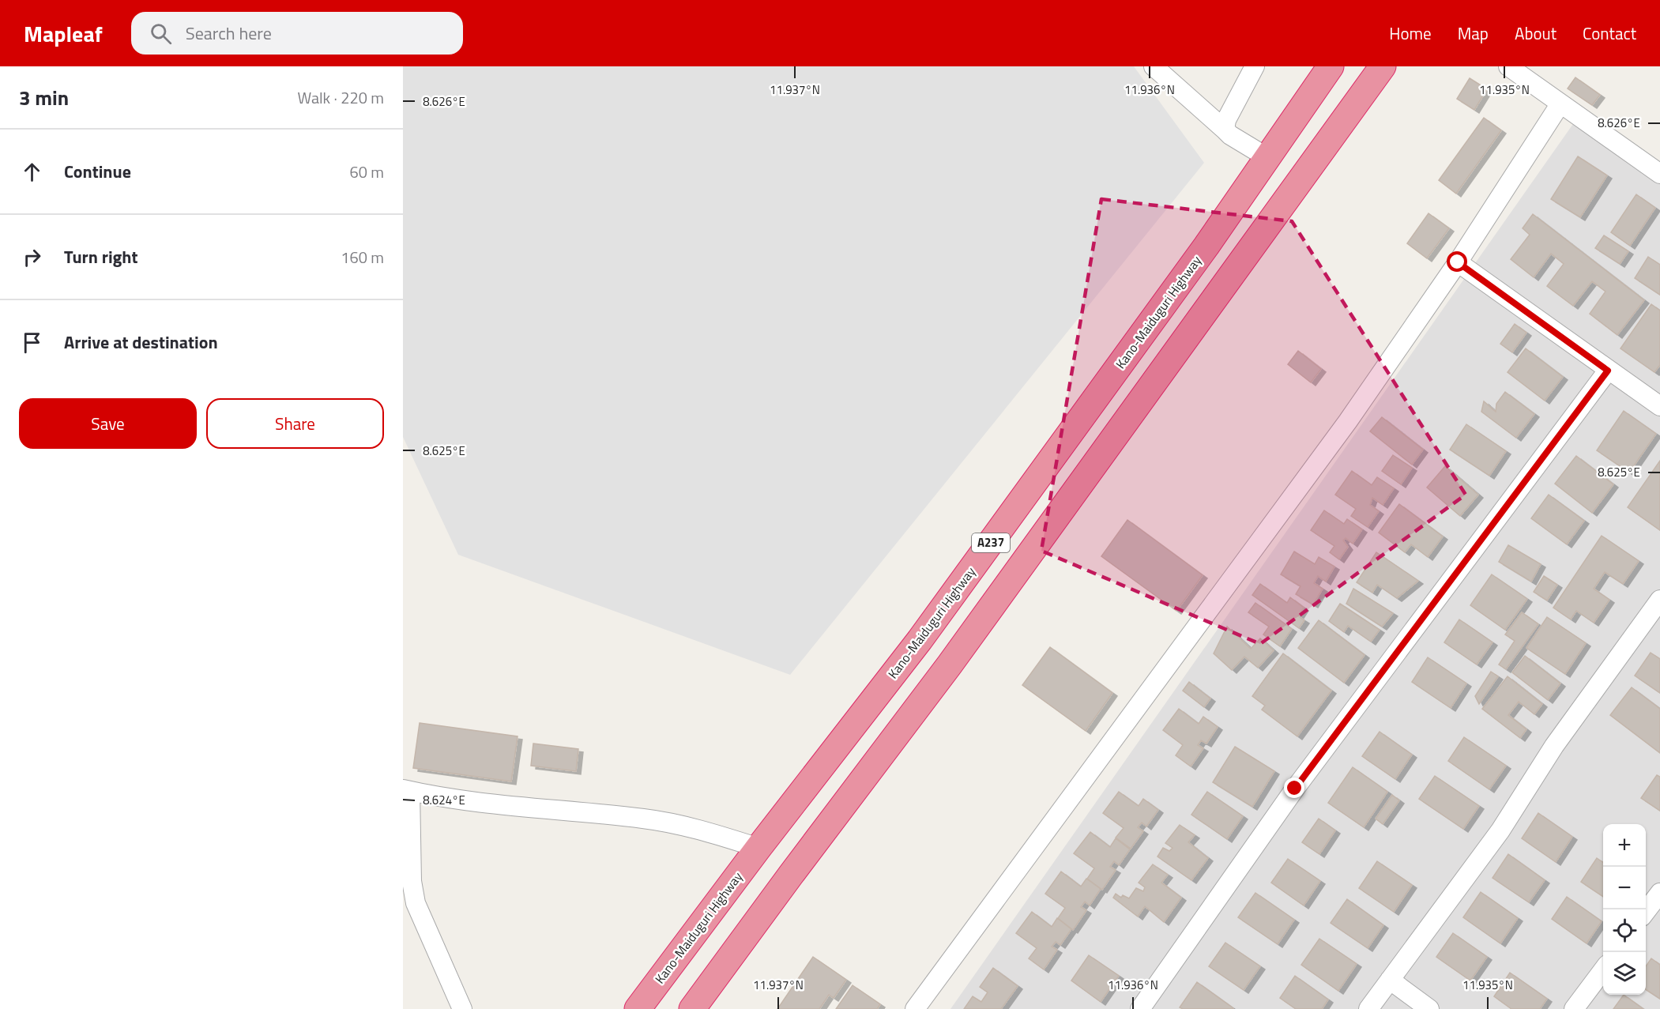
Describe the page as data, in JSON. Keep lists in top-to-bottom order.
{
  "streets": {
    "highway": ["Kano-Maiduguri Highway", "A237"]
  },
  "page": {
    "header": "Mapleaf",
    "search": "Search here",
    "nav": [
      "Home",
      "Map",
      "About",
      "Contact"
    ],
    "heading": ["3 min", "Walk · 220 m"],
    "list": [
      ["Continue", "60 m"],
      ["Turn right", "160 m"],
      "Arrive at destination"
    ],
    "buttons": ["Save", "Share"],
    "map_buttons": ["+", "−"]
  },
  "coordinates": [
    "11.937°N",
    "11.936°N",
    "11.935°N",
    "8.626°E",
    "8.625°E",
    "8.624°E"
  ]
}
